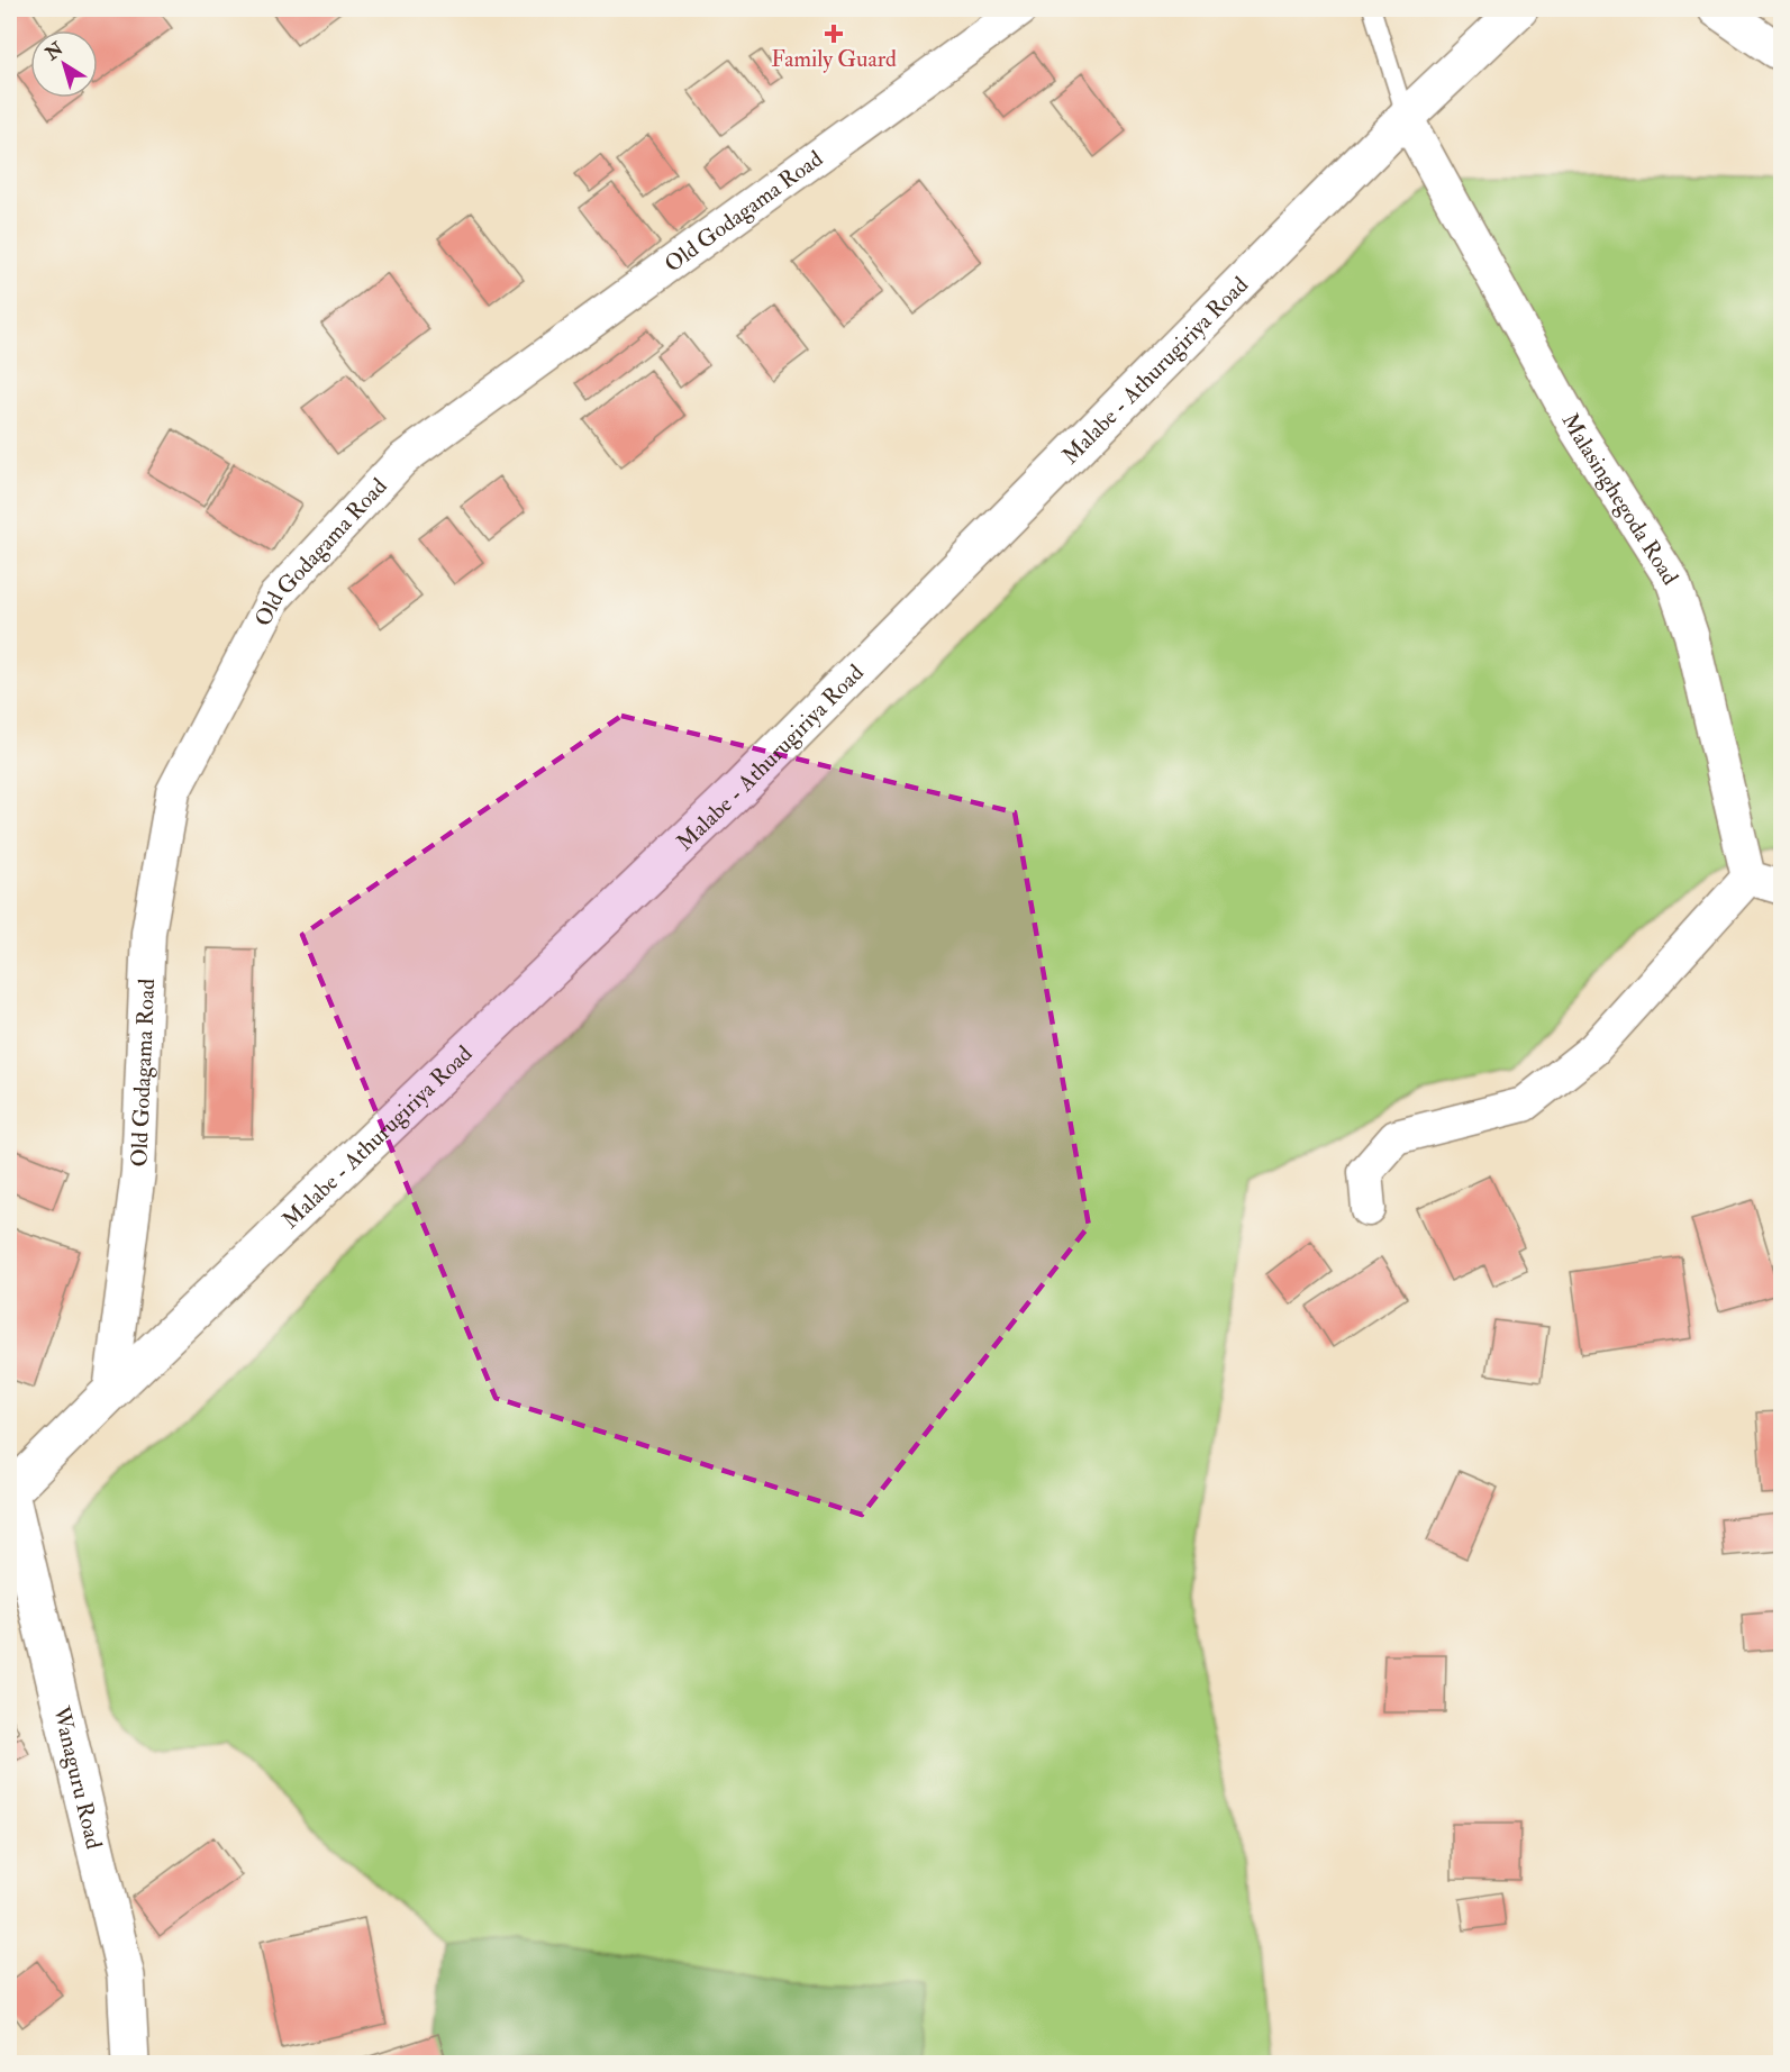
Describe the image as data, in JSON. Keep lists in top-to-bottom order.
{
  "streets": {
    "main road": ["Malabe - Athurugiriya Road", "Wanaguru Road"],
    "street": ["Old Godagama Road", "Malasinghegoda Road"]
  },
  "crossings": [
    ["Old Godagama Road", "Malabe - Athurugiriya Road"],
    ["Malabe - Athurugiriya Road", "Malasinghegoda Road"],
    ["Malabe - Athurugiriya Road", "Wanaguru Road"]
  ],
  "places": {
    "health": ["Family Guard"]
  },
  "north": "top left"
}
